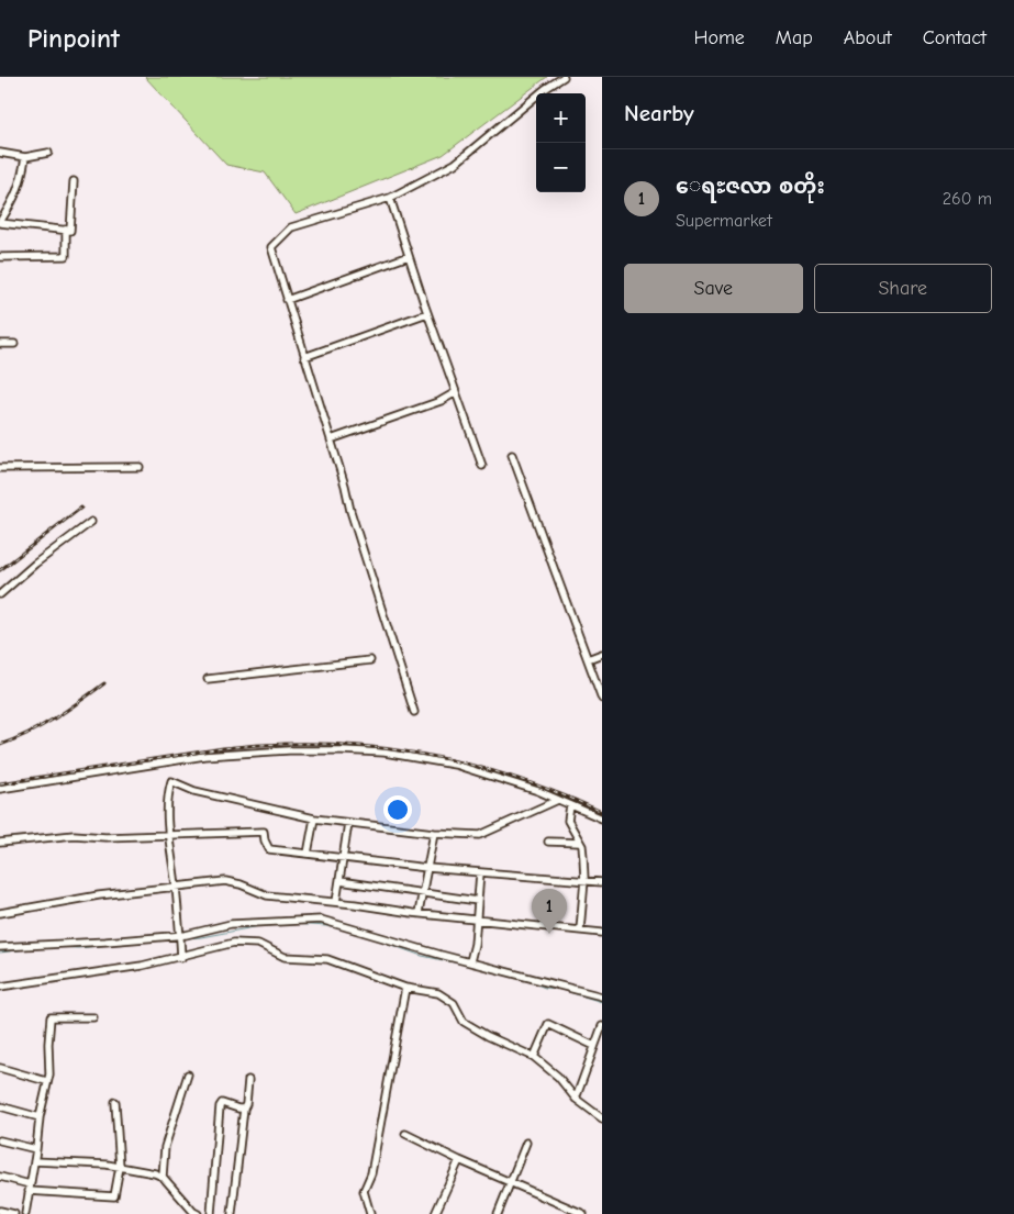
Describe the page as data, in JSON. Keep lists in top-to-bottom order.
{
  "page": {
    "header": "Pinpoint",
    "nav": [
      "Home",
      "Map",
      "About",
      "Contact"
    ],
    "heading": "Nearby",
    "map_buttons": ["+", "−"],
    "list": [
      {
        "mark": "1",
        "name": "ေရႊဇလာ စတိုး",
        "note": "Supermarket",
        "value": "260 m"
      }
    ],
    "buttons": ["Save", "Share"],
    "pins": "1"
  }
}
